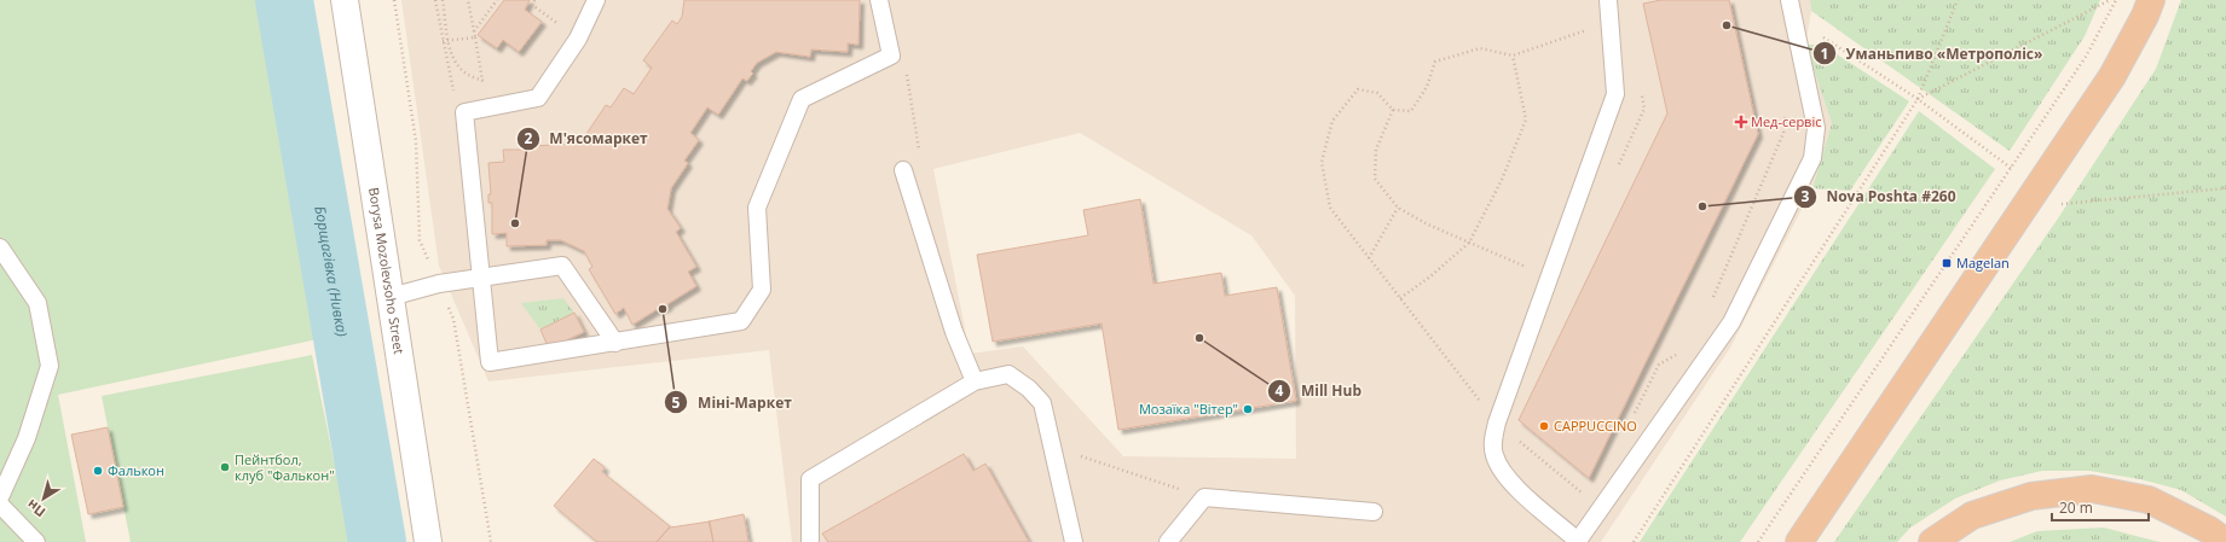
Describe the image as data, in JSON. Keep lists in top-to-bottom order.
{
  "streets": {
    "street": ["Borysa Mozolevsoho Street"]
  },
  "water": ["Борщагівка (Нивка)"],
  "places": {
    "other": [
      "Уманьпиво «Метрополіс»",
      "Nova Poshta #260",
      "М'ясомаркет",
      "Міні-Маркет",
      "Mill Hub",
      "Мозаїка \"Вітер\"",
      "CAPPUCCINO",
      "Пейнтбол, клуб \"Фалькон\"",
      "Фалькон"
    ],
    "health": ["Мед-сервіс"],
    "transit": ["Magelan"]
  },
  "scale_bar": "20 m",
  "north": "bottom left"
}
